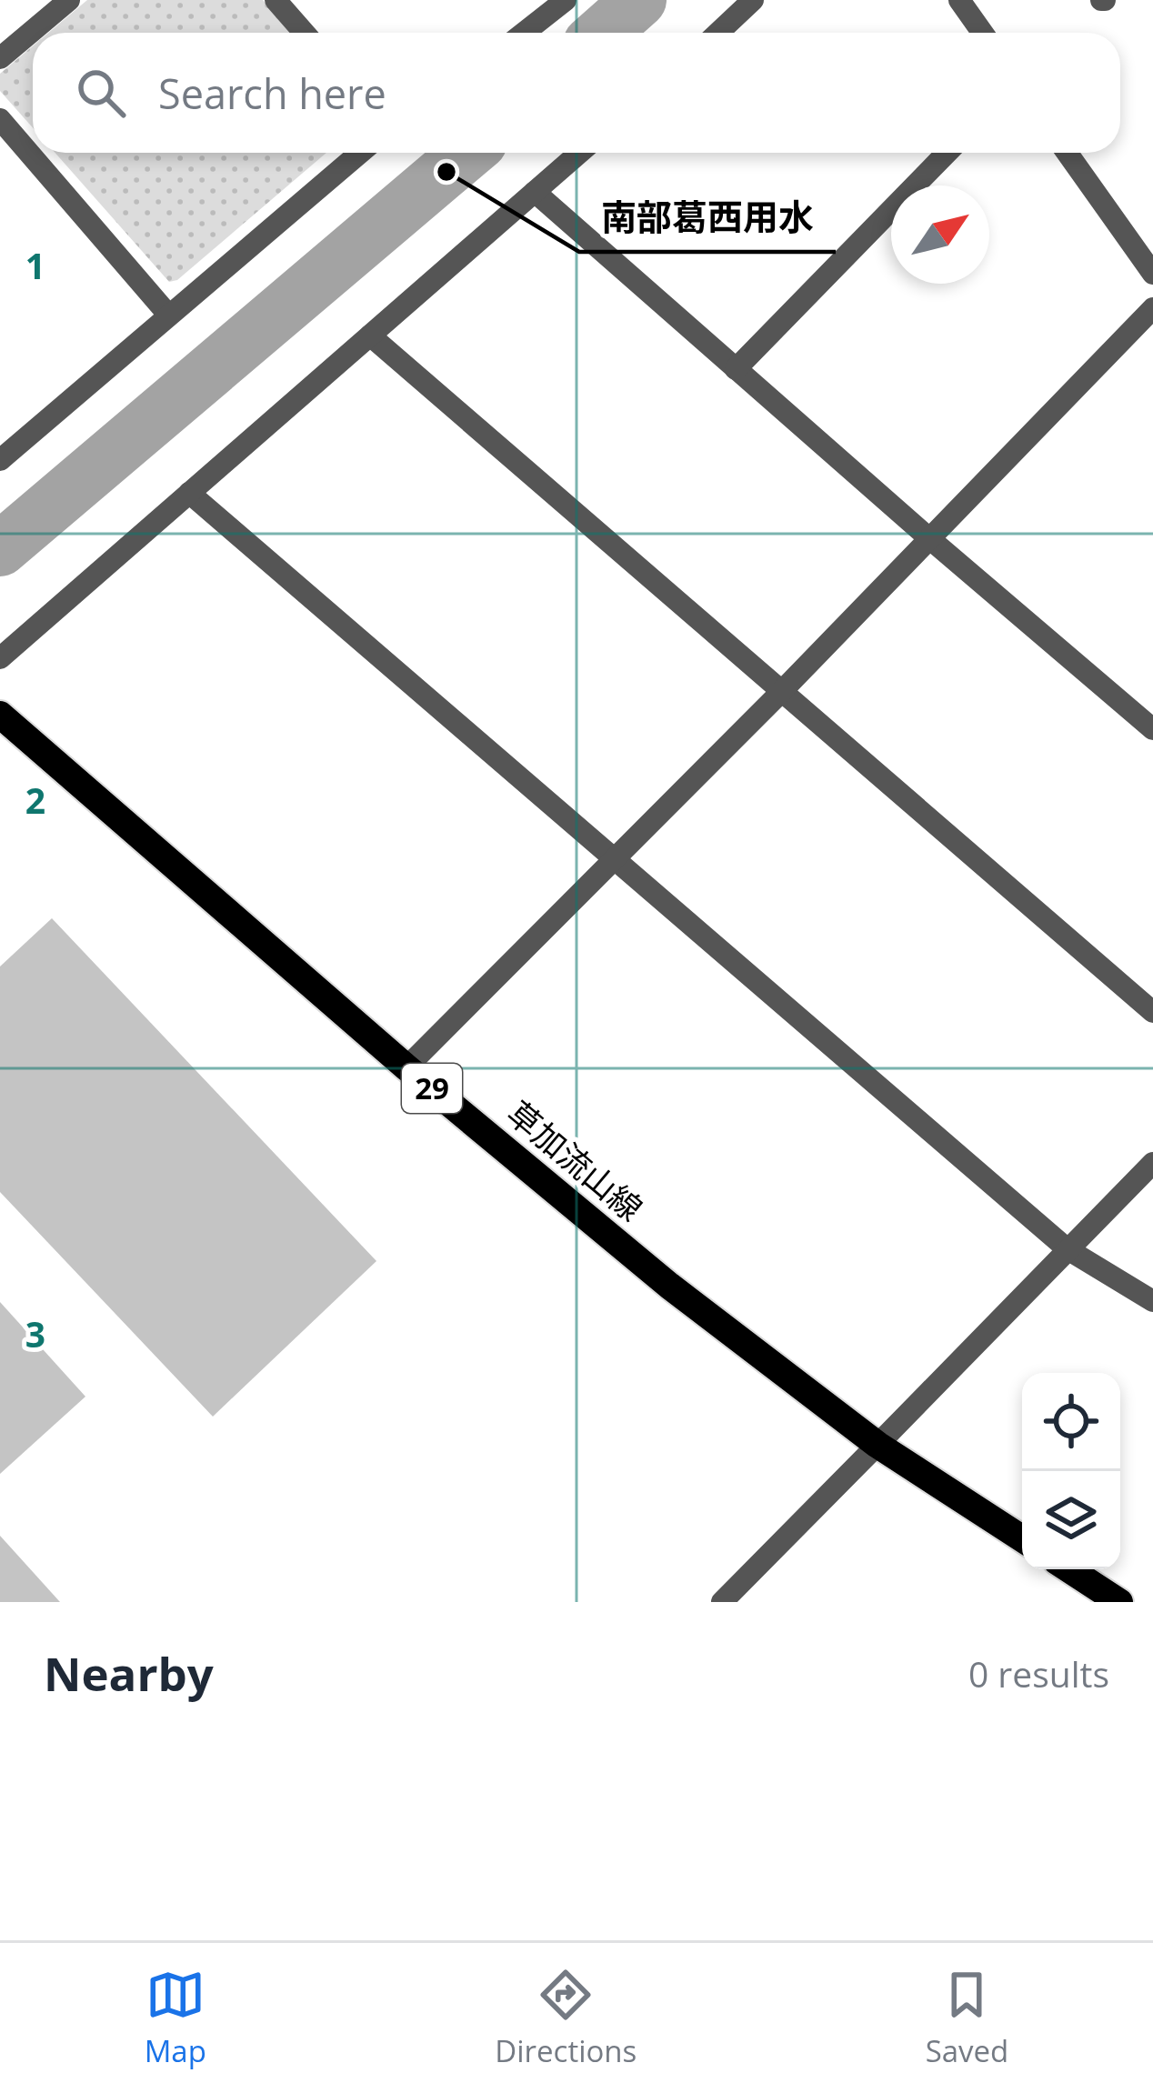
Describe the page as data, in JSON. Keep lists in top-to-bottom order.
{
  "streets": {
    "main road": ["29", "草加流山線"]
  },
  "places": ["南部葛西用水"],
  "north": "top right",
  "page": {
    "search": "Search here",
    "heading": ["Nearby", "0 results"],
    "nav": ["Map", "Directions", "Saved"]
  },
  "grid": {
    "rows": ["1", "2", "3"]
  }
}
